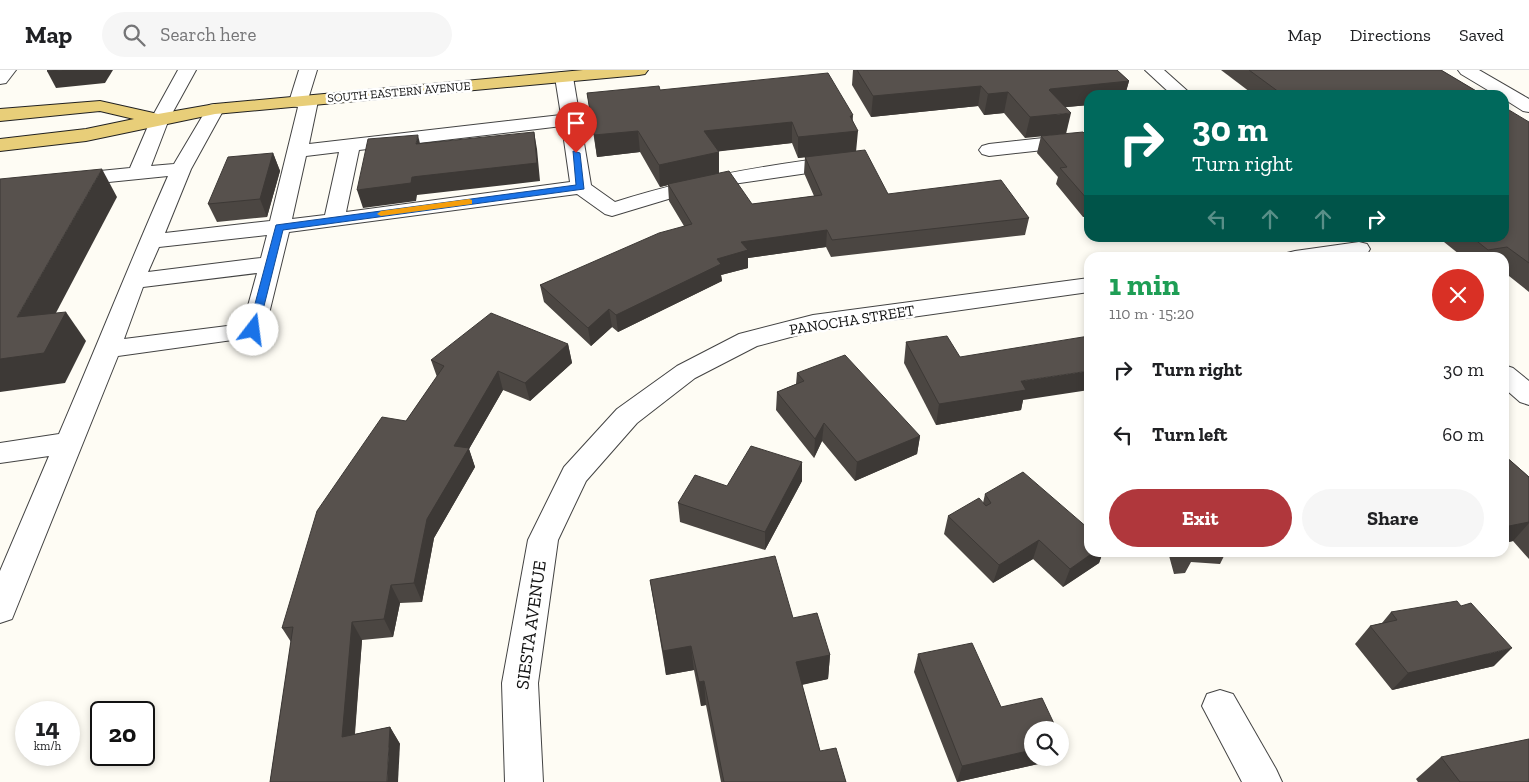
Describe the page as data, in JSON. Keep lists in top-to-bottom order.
{
  "streets": {
    "main road": ["SOUTH EASTERN AVENUE"],
    "street": ["PANOCHA STREET", "SIESTA AVENUE"]
  },
  "crossings": [
    ["PANOCHA STREET", "SIESTA AVENUE"]
  ],
  "page": {
    "header": "Map",
    "search": "Search here",
    "nav": ["Map", "Directions", "Saved"],
    "turn": ["30 m", "Turn right"],
    "heading": ["1 min", "110 m · 15:20"],
    "list": [
      {
        "name": "Turn right",
        "value": "30 m"
      },
      {
        "name": "Turn left",
        "value": "60 m"
      }
    ],
    "buttons": ["Exit", "Share"],
    "speed": "14 km/h",
    "limit": "20"
  }
}
